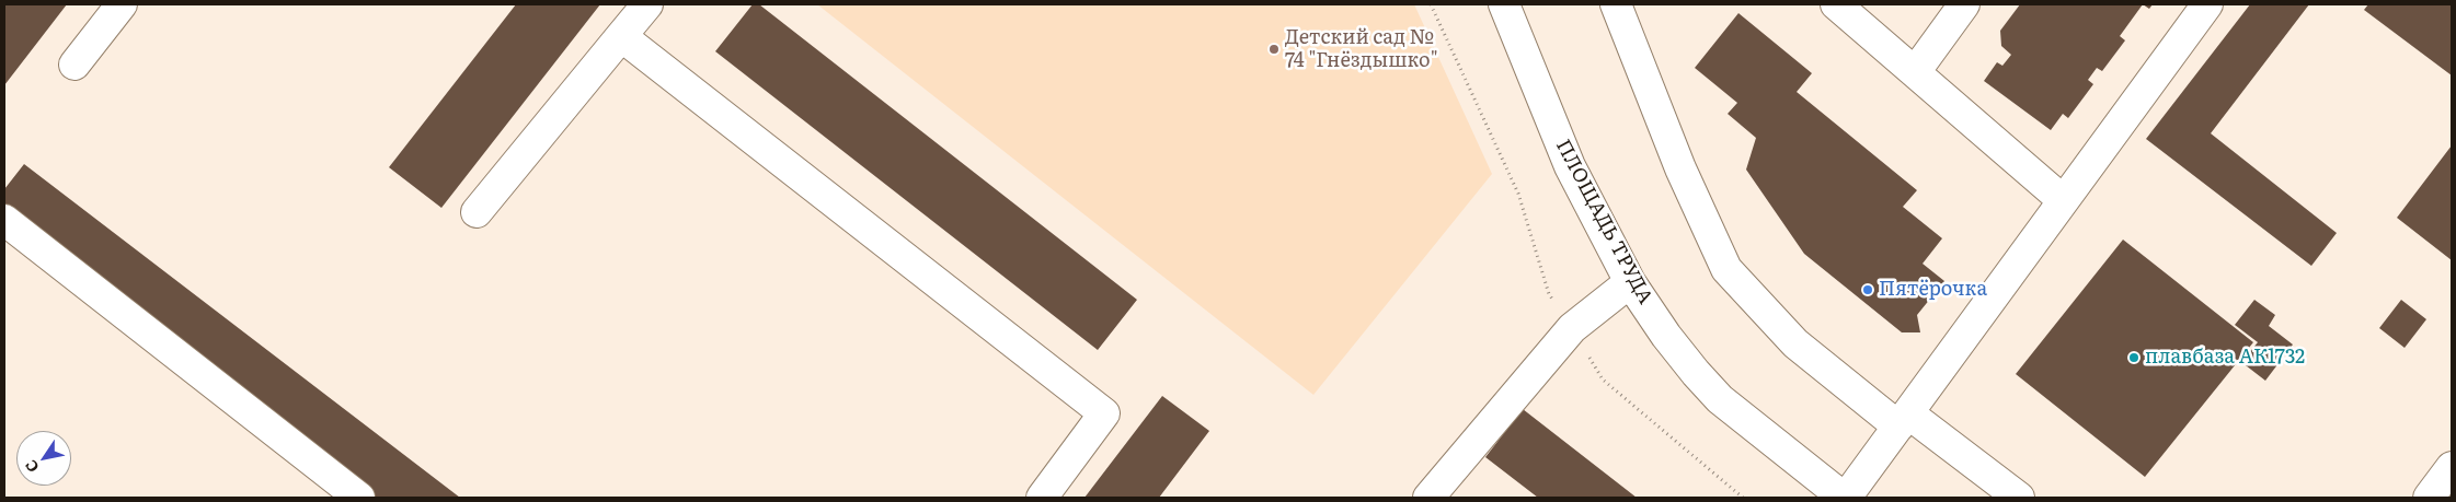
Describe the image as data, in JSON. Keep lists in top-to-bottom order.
{
  "streets": {
    "street": ["ПЛОЩАДЬ ТРУДА"]
  },
  "places": ["Детский сад № 74 \"Гнёздышко\"", "Пятёрочка", "плавбаза АК1732"],
  "north": "bottom left"
}
